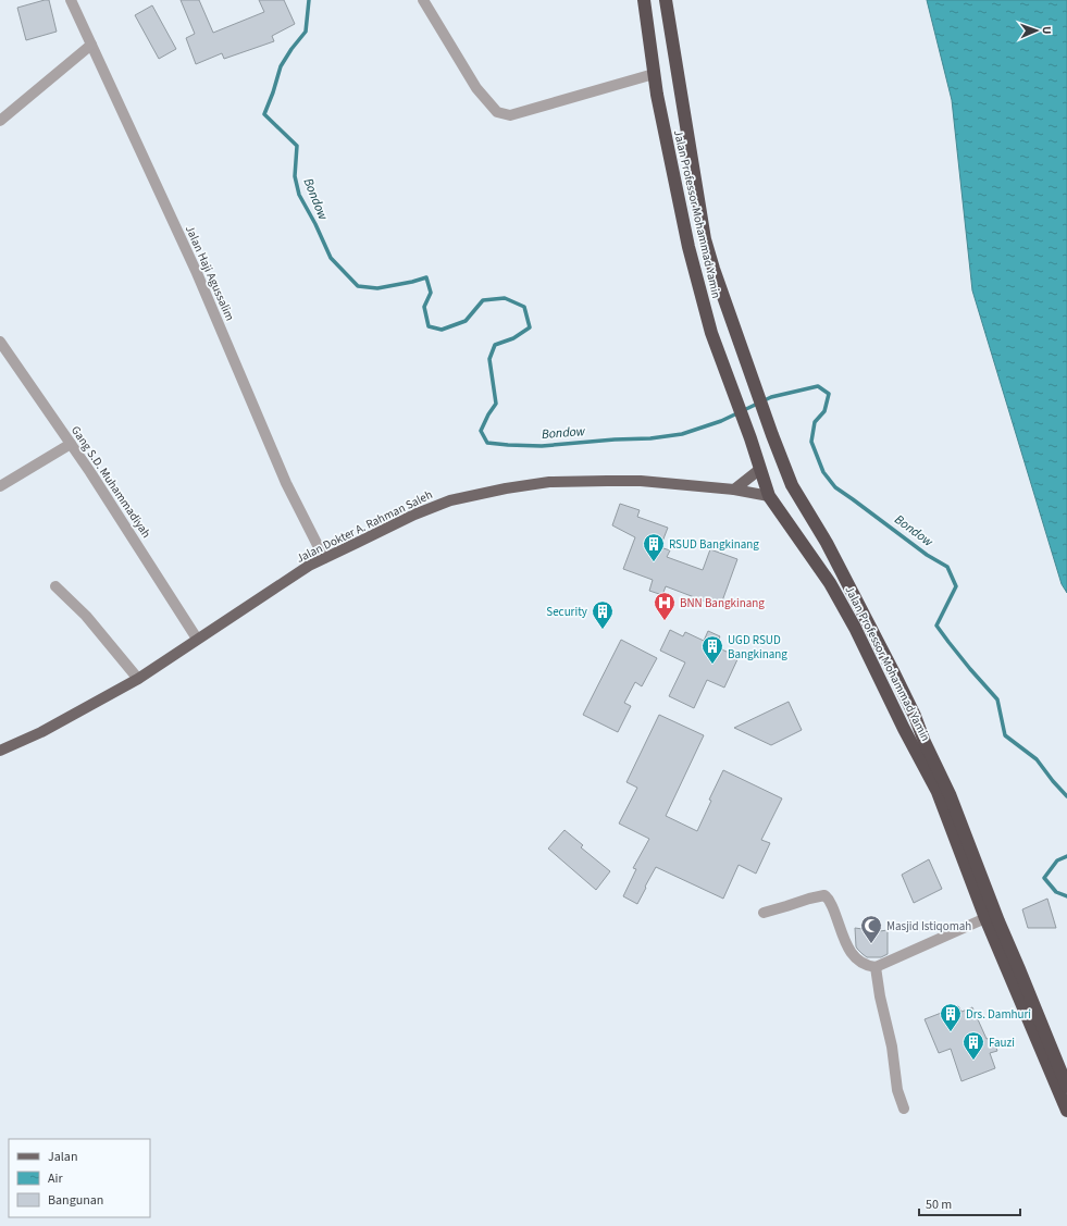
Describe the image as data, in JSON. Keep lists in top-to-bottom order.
{
  "streets": {
    "highway": ["Jalan Professor Mohammad Yamin"],
    "main road": ["Jalan Dokter A. Rahman Saleh"],
    "street": ["Jalan Haji Agussalim", "Gang S.D. Muhammadiyah"]
  },
  "crossings": [
    ["Jalan Professor Mohammad Yamin", "Jalan Dokter A. Rahman Saleh"],
    ["Jalan Haji Agussalim", "Jalan Dokter A. Rahman Saleh"],
    ["Gang S.D. Muhammadiyah", "Jalan Dokter A. Rahman Saleh"]
  ],
  "water": ["Bondow"],
  "places": {
    "building": [
      "RSUD Bangkinang",
      "Security",
      "UGD RSUD Bangkinang",
      "Drs. Damhuri",
      "Fauzi"
    ],
    "hospital": ["BNN Bangkinang"],
    "mosque": ["Masjid Istiqomah"]
  },
  "legend": ["Jalan", "Air", "Bangunan"],
  "scale_bar": "50 m",
  "north": "right"
}
